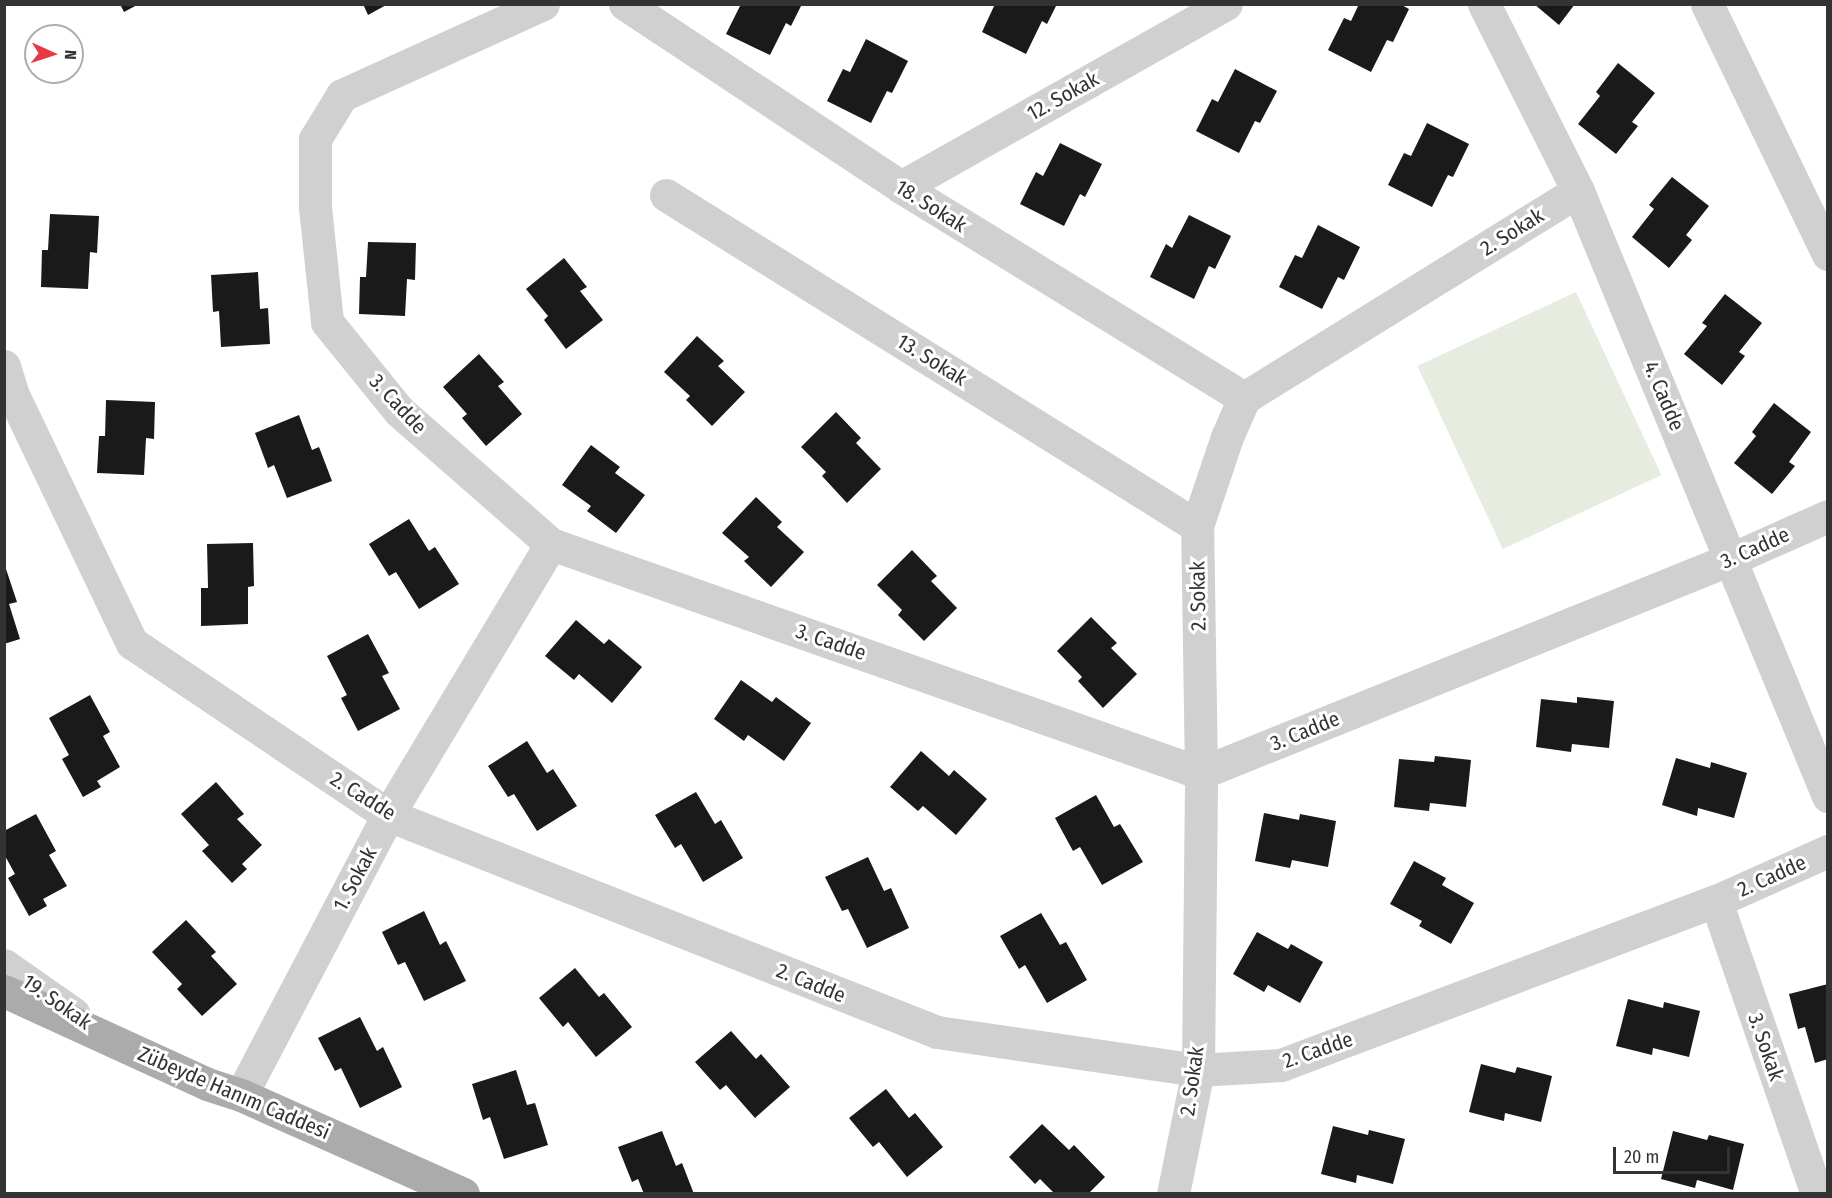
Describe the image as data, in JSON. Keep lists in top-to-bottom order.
{
  "streets": {
    "main road": ["Zübeyde Hanım Caddesi"],
    "street": [
      "12. Sokak",
      "18. Sokak",
      "2. Sokak",
      "13. Sokak",
      "4. Cadde",
      "3. Cadde",
      "2. Cadde",
      "1. Sokak",
      "19. Sokak",
      "3. Sokak"
    ]
  },
  "crossings": [
    ["12. Sokak", "18. Sokak"],
    ["18. Sokak", "2. Sokak"],
    ["2. Sokak", "13. Sokak"],
    ["2. Sokak", "4. Cadde"],
    ["2. Sokak", "3. Cadde"],
    ["2. Sokak", "2. Cadde"],
    ["4. Cadde", "3. Cadde"],
    ["3. Cadde", "1. Sokak"],
    ["2. Cadde", "1. Sokak"],
    ["2. Cadde", "3. Sokak"],
    ["1. Sokak", "Zübeyde Hanım Caddesi"],
    ["19. Sokak", "Zübeyde Hanım Caddesi"]
  ],
  "scale_bar": "20 m",
  "north": "right"
}
